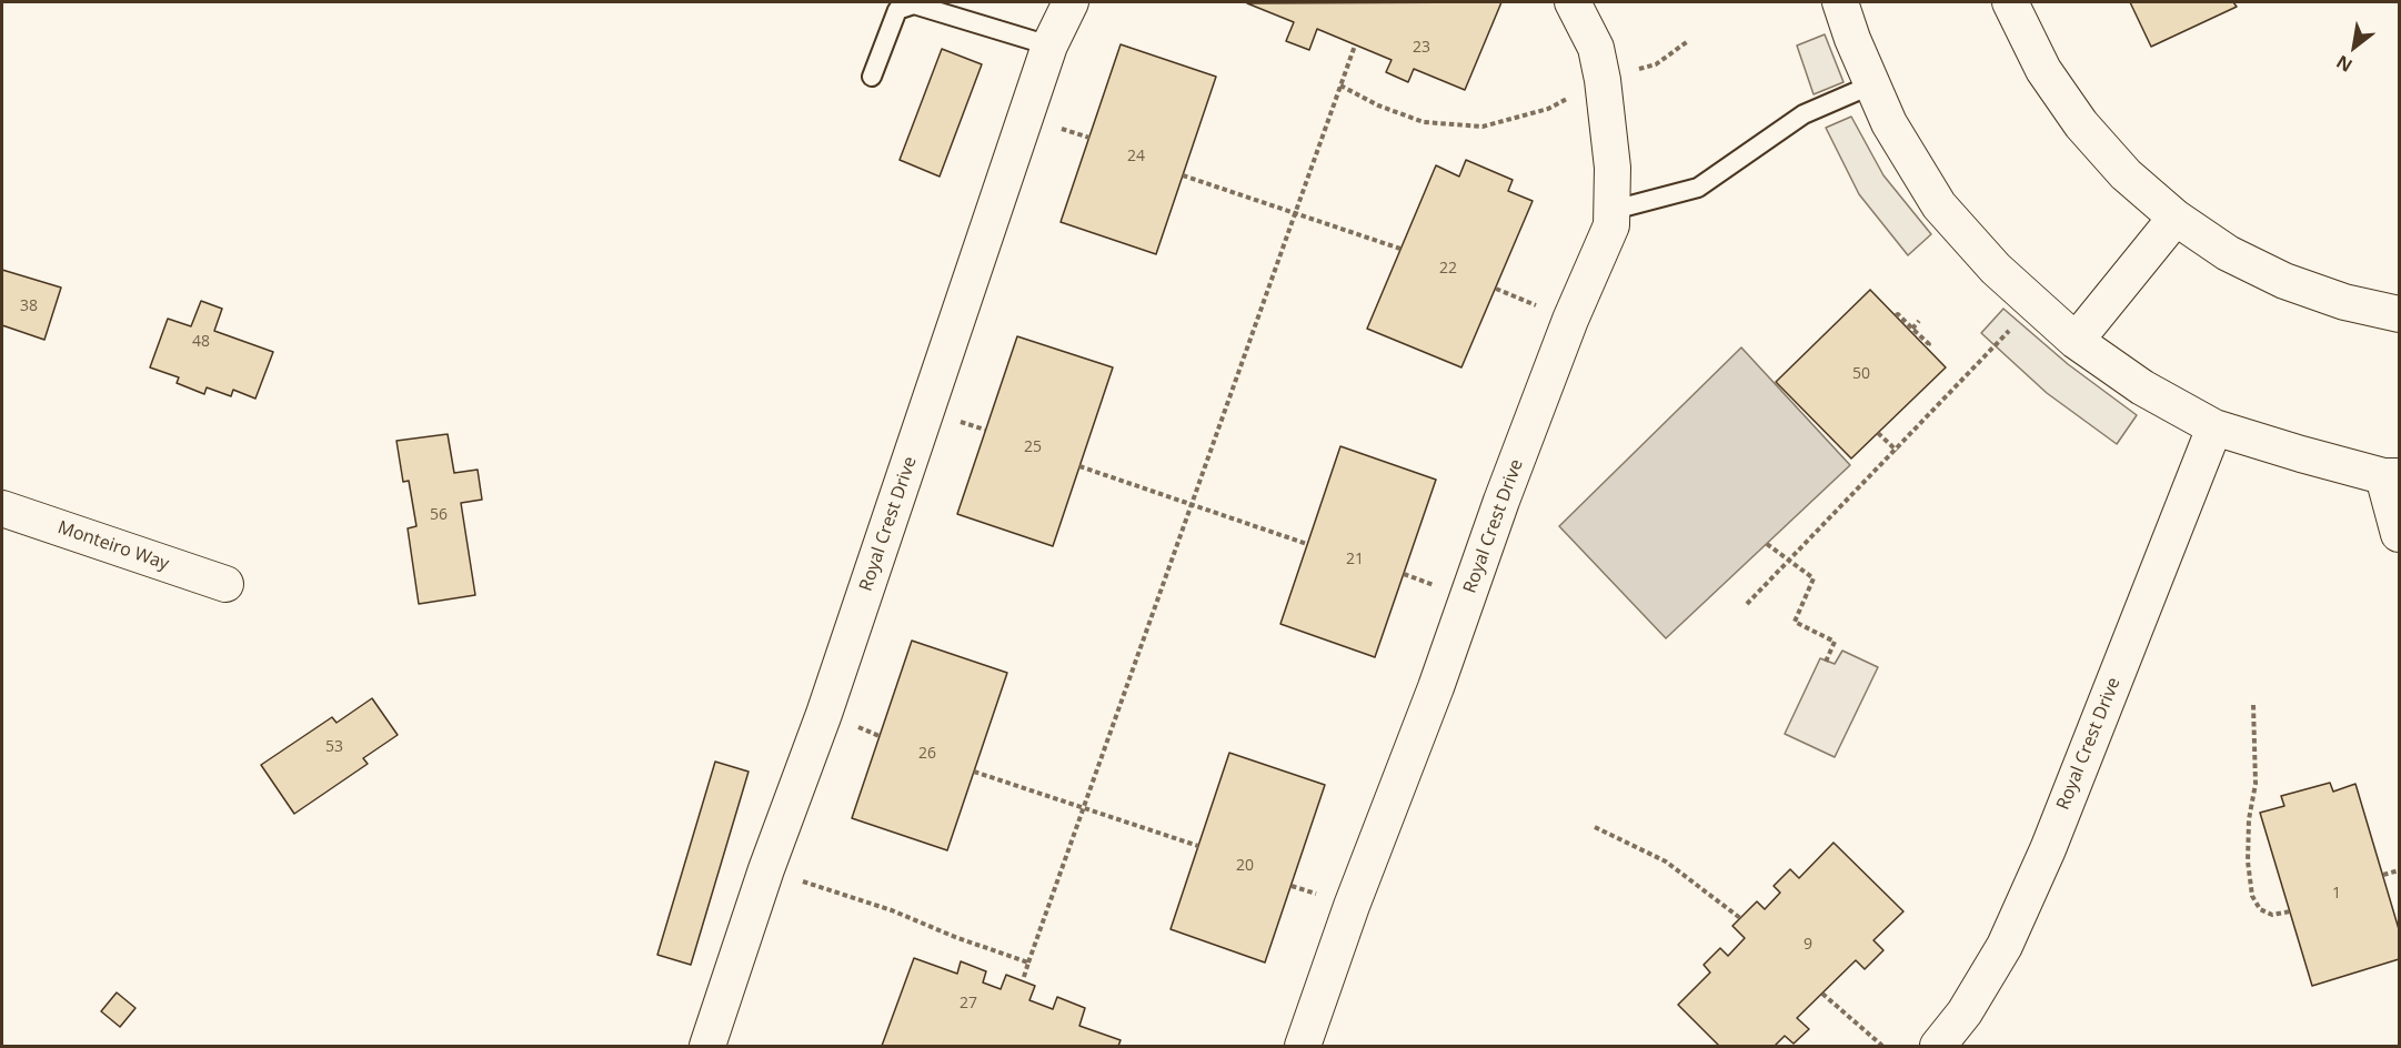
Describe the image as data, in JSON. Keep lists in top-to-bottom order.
{
  "streets": {
    "street": ["Royal Crest Drive", "Monteiro Way"]
  },
  "house_numbers": [
    "23",
    "24",
    "22",
    "38",
    "48",
    "50",
    "25",
    "56",
    "21",
    "53",
    "26",
    "20",
    "1",
    "9",
    "27"
  ],
  "north": "bottom left"
}
